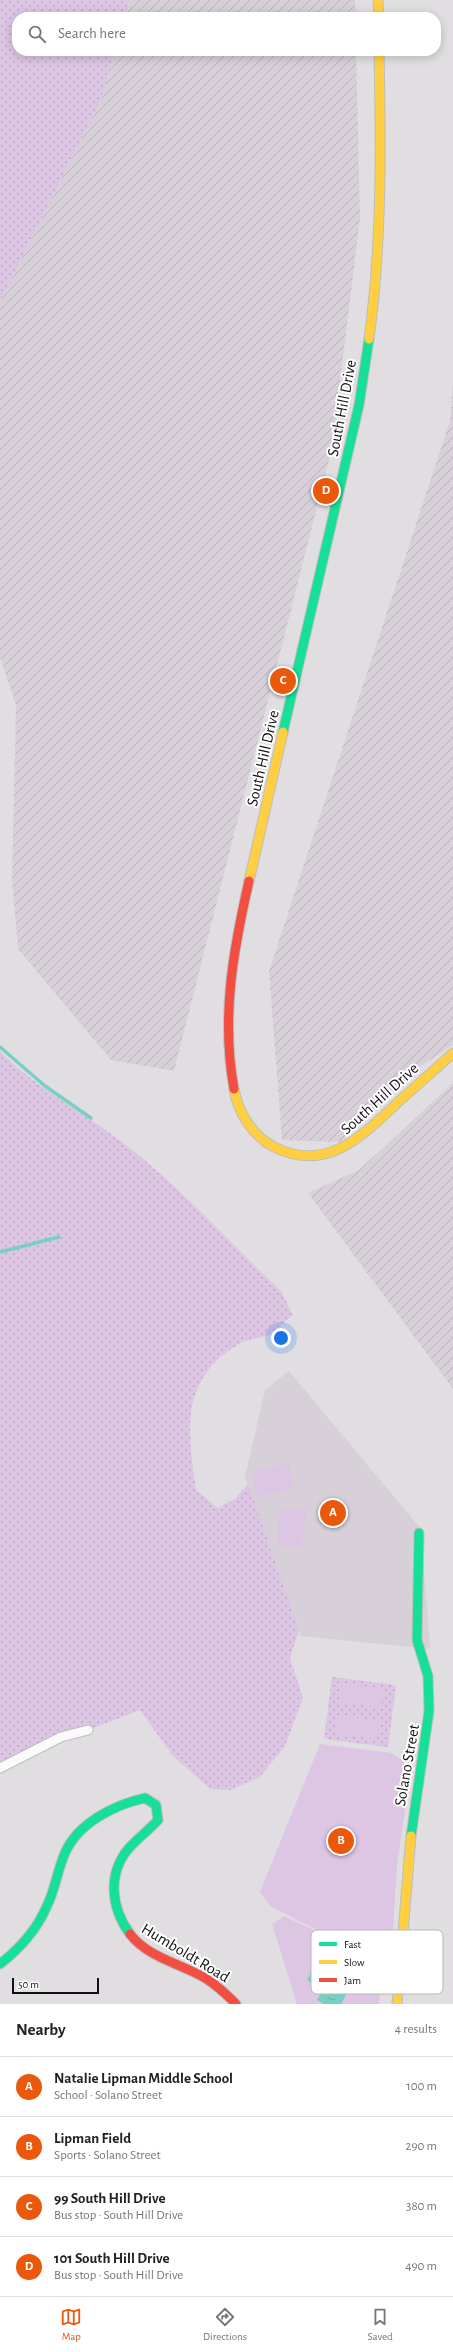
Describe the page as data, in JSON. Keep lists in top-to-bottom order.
{
  "streets": {
    "street": ["South Hill Drive", "Solano Street", "Humboldt Road"]
  },
  "legend": ["Fast", "Slow", "Jam"],
  "scale_bar": "50 m",
  "page": {
    "search": "Search here",
    "pins": [
      "D",
      "C",
      "A",
      "B"
    ],
    "scale": "50 m",
    "heading": ["Nearby", "4 results"],
    "list": [
      {
        "mark": "A",
        "name": "Natalie Lipman Middle School",
        "note": "School · Solano Street",
        "value": "100 m"
      },
      {
        "mark": "B",
        "name": "Lipman Field",
        "note": "Sports · Solano Street",
        "value": "290 m"
      },
      {
        "mark": "C",
        "name": "99 South Hill Drive",
        "note": "Bus stop · South Hill Drive",
        "value": "380 m"
      },
      {
        "mark": "D",
        "name": "101 South Hill Drive",
        "note": "Bus stop · South Hill Drive",
        "value": "490 m"
      }
    ],
    "nav": ["Map", "Directions", "Saved"]
  }
}
